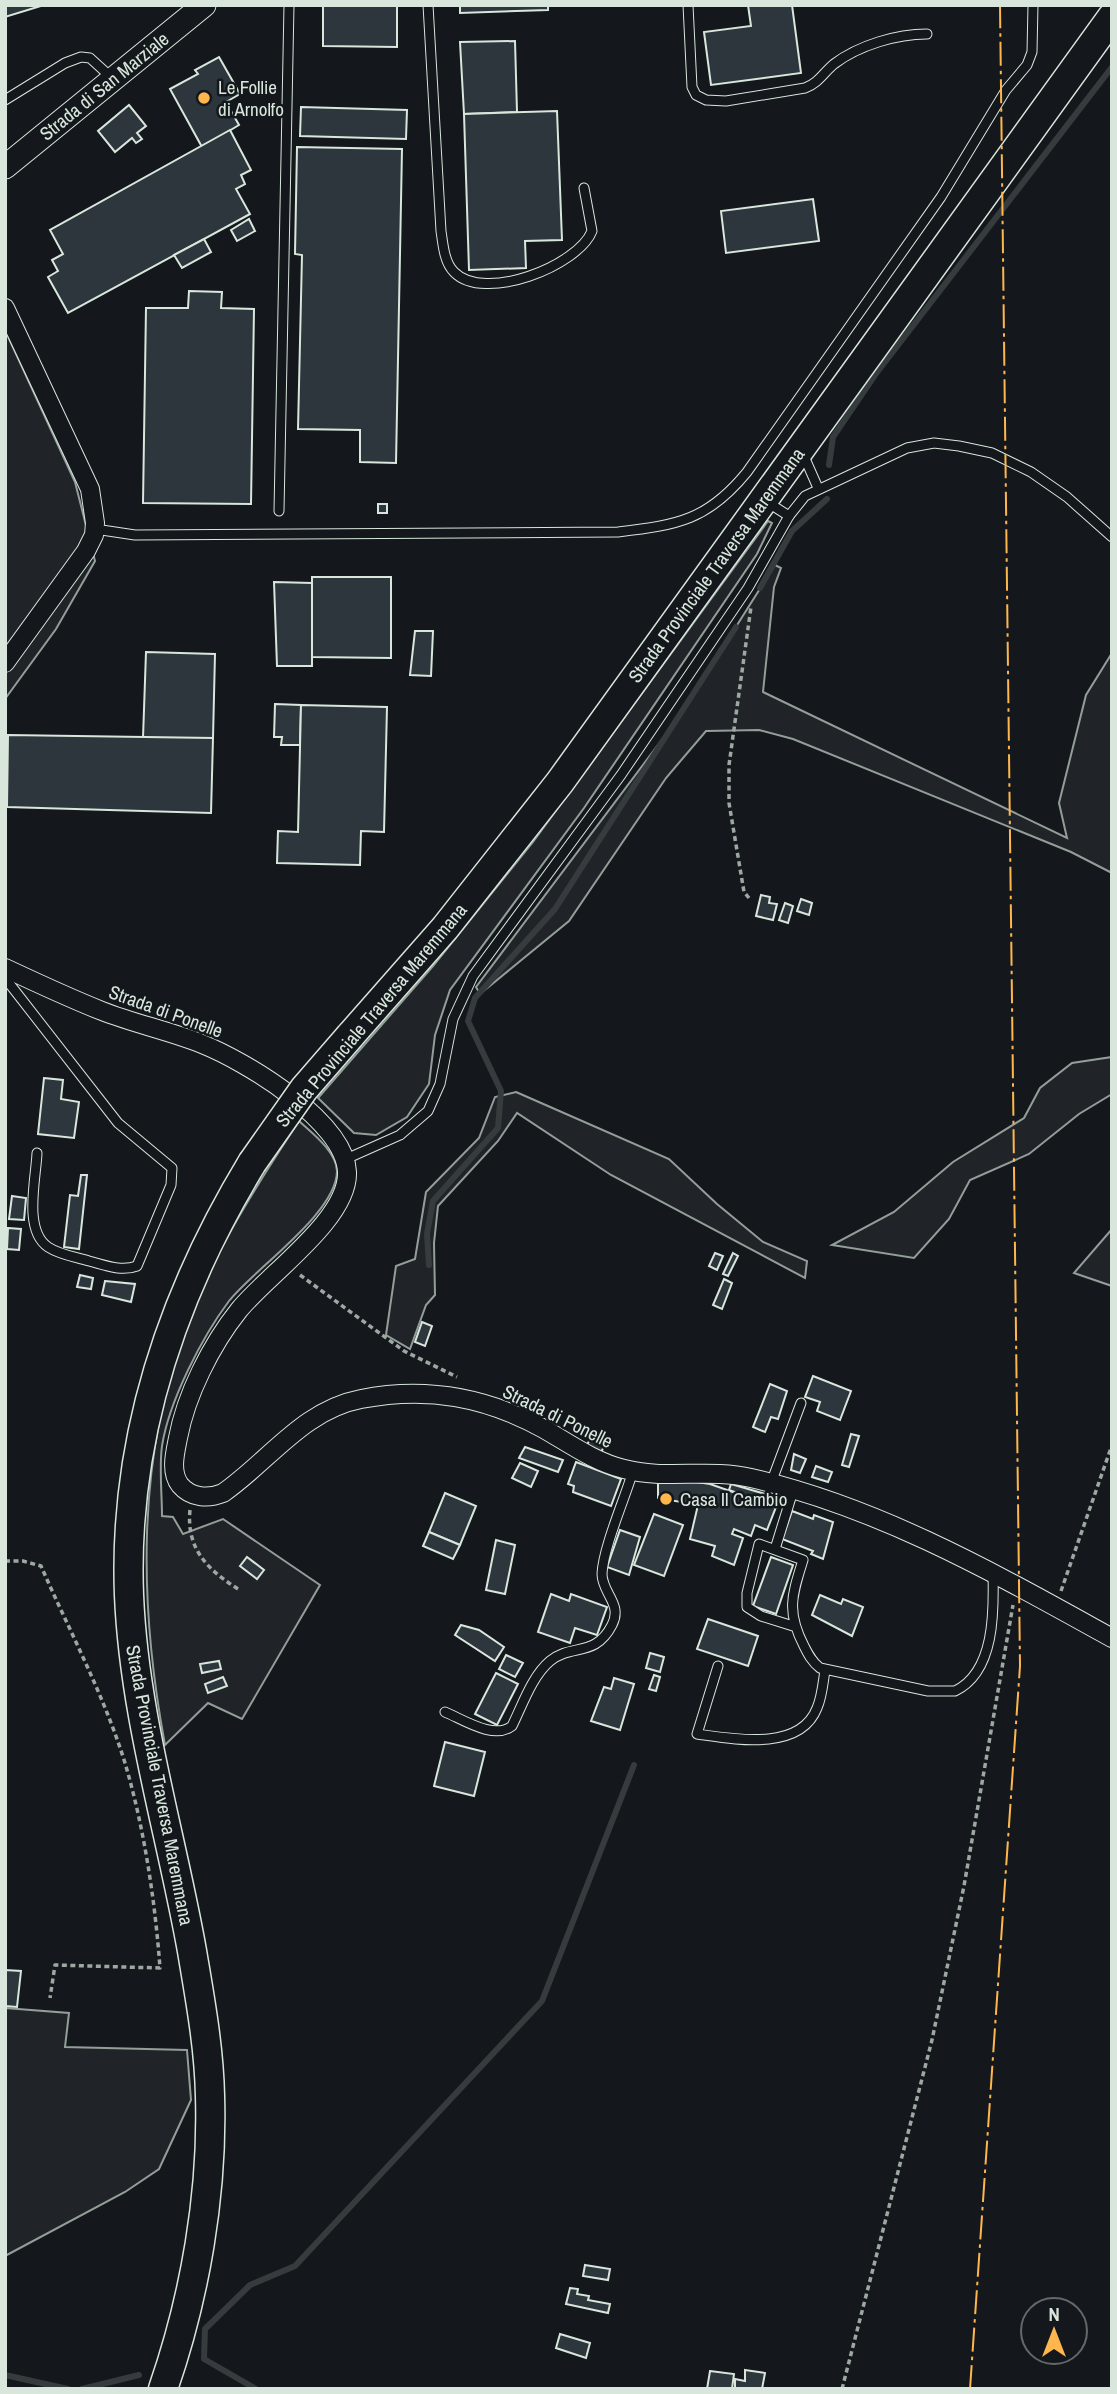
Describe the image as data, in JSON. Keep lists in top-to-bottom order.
{
  "streets": {
    "main road": ["Strada Provinciale Traversa Maremmana"],
    "street": ["Strada di San Marziale", "Strada di Ponelle"]
  },
  "places": ["Le Follie di Arnolfo", "Casa Il Cambio"],
  "north": "top"
}
